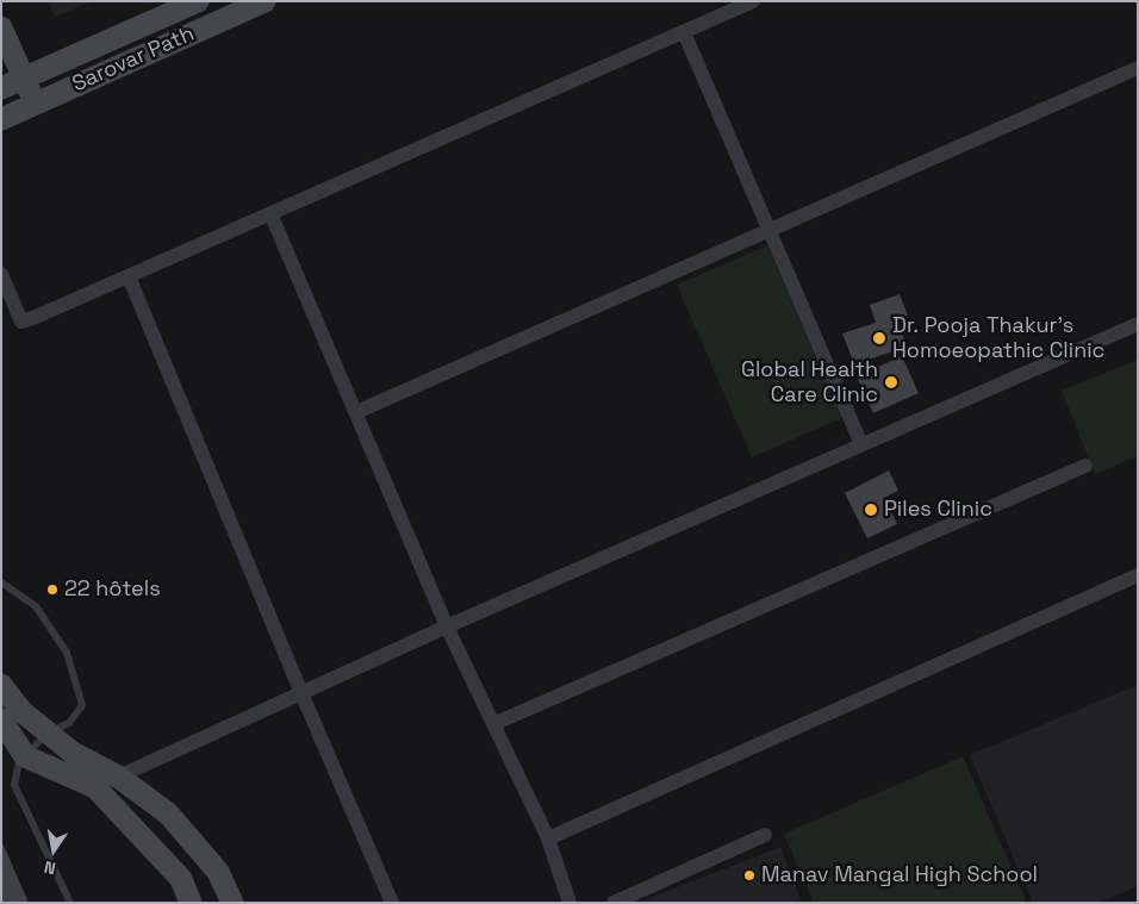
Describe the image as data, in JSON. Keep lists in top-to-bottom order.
{
  "streets": {
    "street": ["Sarovar Path"]
  },
  "places": [
    "Dr. Pooja Thakur's Homoeopathic Clinic",
    "Global Health Care Clinic",
    "Piles Clinic",
    "22 hôtels",
    "Manav Mangal High School"
  ],
  "north": "bottom"
}
